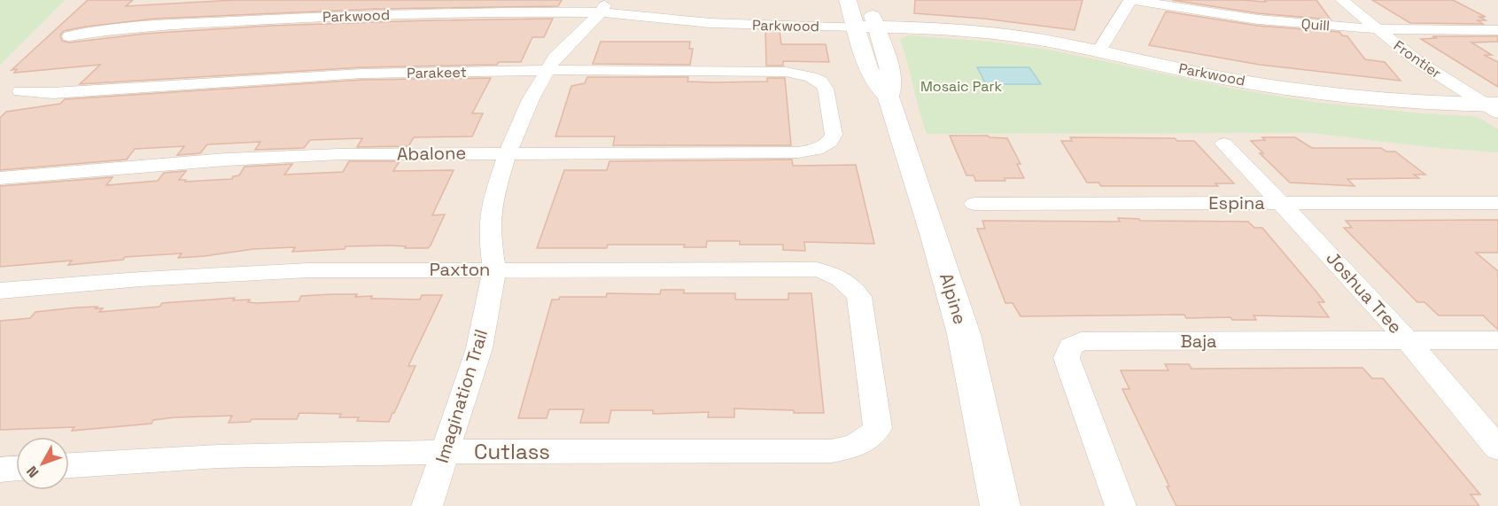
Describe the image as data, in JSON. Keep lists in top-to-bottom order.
{
  "streets": {
    "street": [
      "Parkwood",
      "Quill",
      "Frontier",
      "Parakeet",
      "Abalone",
      "Espina",
      "Paxton",
      "Joshua Tree",
      "Alpine",
      "Baja",
      "Imagination Trail",
      "Cutlass"
    ]
  },
  "crossings": [
    ["Parkwood", "Frontier"],
    ["Parkwood", "Alpine"],
    ["Parkwood", "Imagination Trail"],
    ["Quill", "Frontier"],
    ["Parakeet", "Abalone"],
    ["Parakeet", "Imagination Trail"],
    ["Abalone", "Imagination Trail"],
    ["Espina", "Joshua Tree"],
    ["Paxton", "Imagination Trail"],
    ["Paxton", "Cutlass"],
    ["Joshua Tree", "Baja"],
    ["Imagination Trail", "Cutlass"]
  ],
  "parks": ["Mosaic Park"],
  "north": "bottom left"
}
